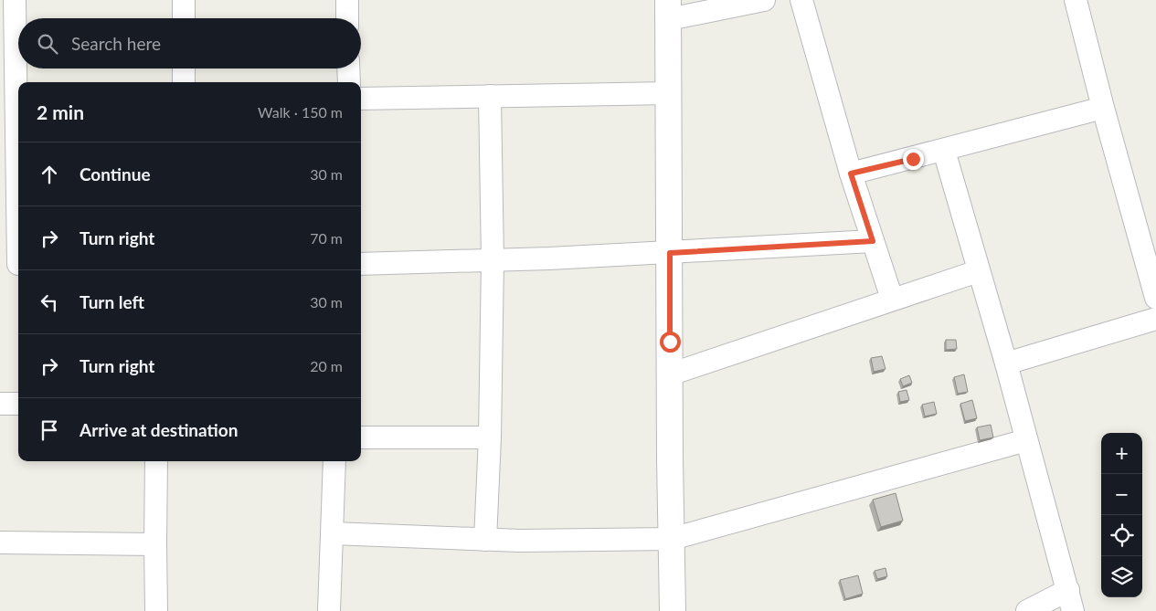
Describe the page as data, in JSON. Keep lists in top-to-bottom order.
{
  "page": {
    "search": "Search here",
    "heading": ["2 min", "Walk · 150 m"],
    "list": [
      ["Continue", "30 m"],
      ["Turn right", "70 m"],
      ["Turn left", "30 m"],
      ["Turn right", "20 m"],
      "Arrive at destination"
    ],
    "map_buttons": ["+", "−"]
  }
}
